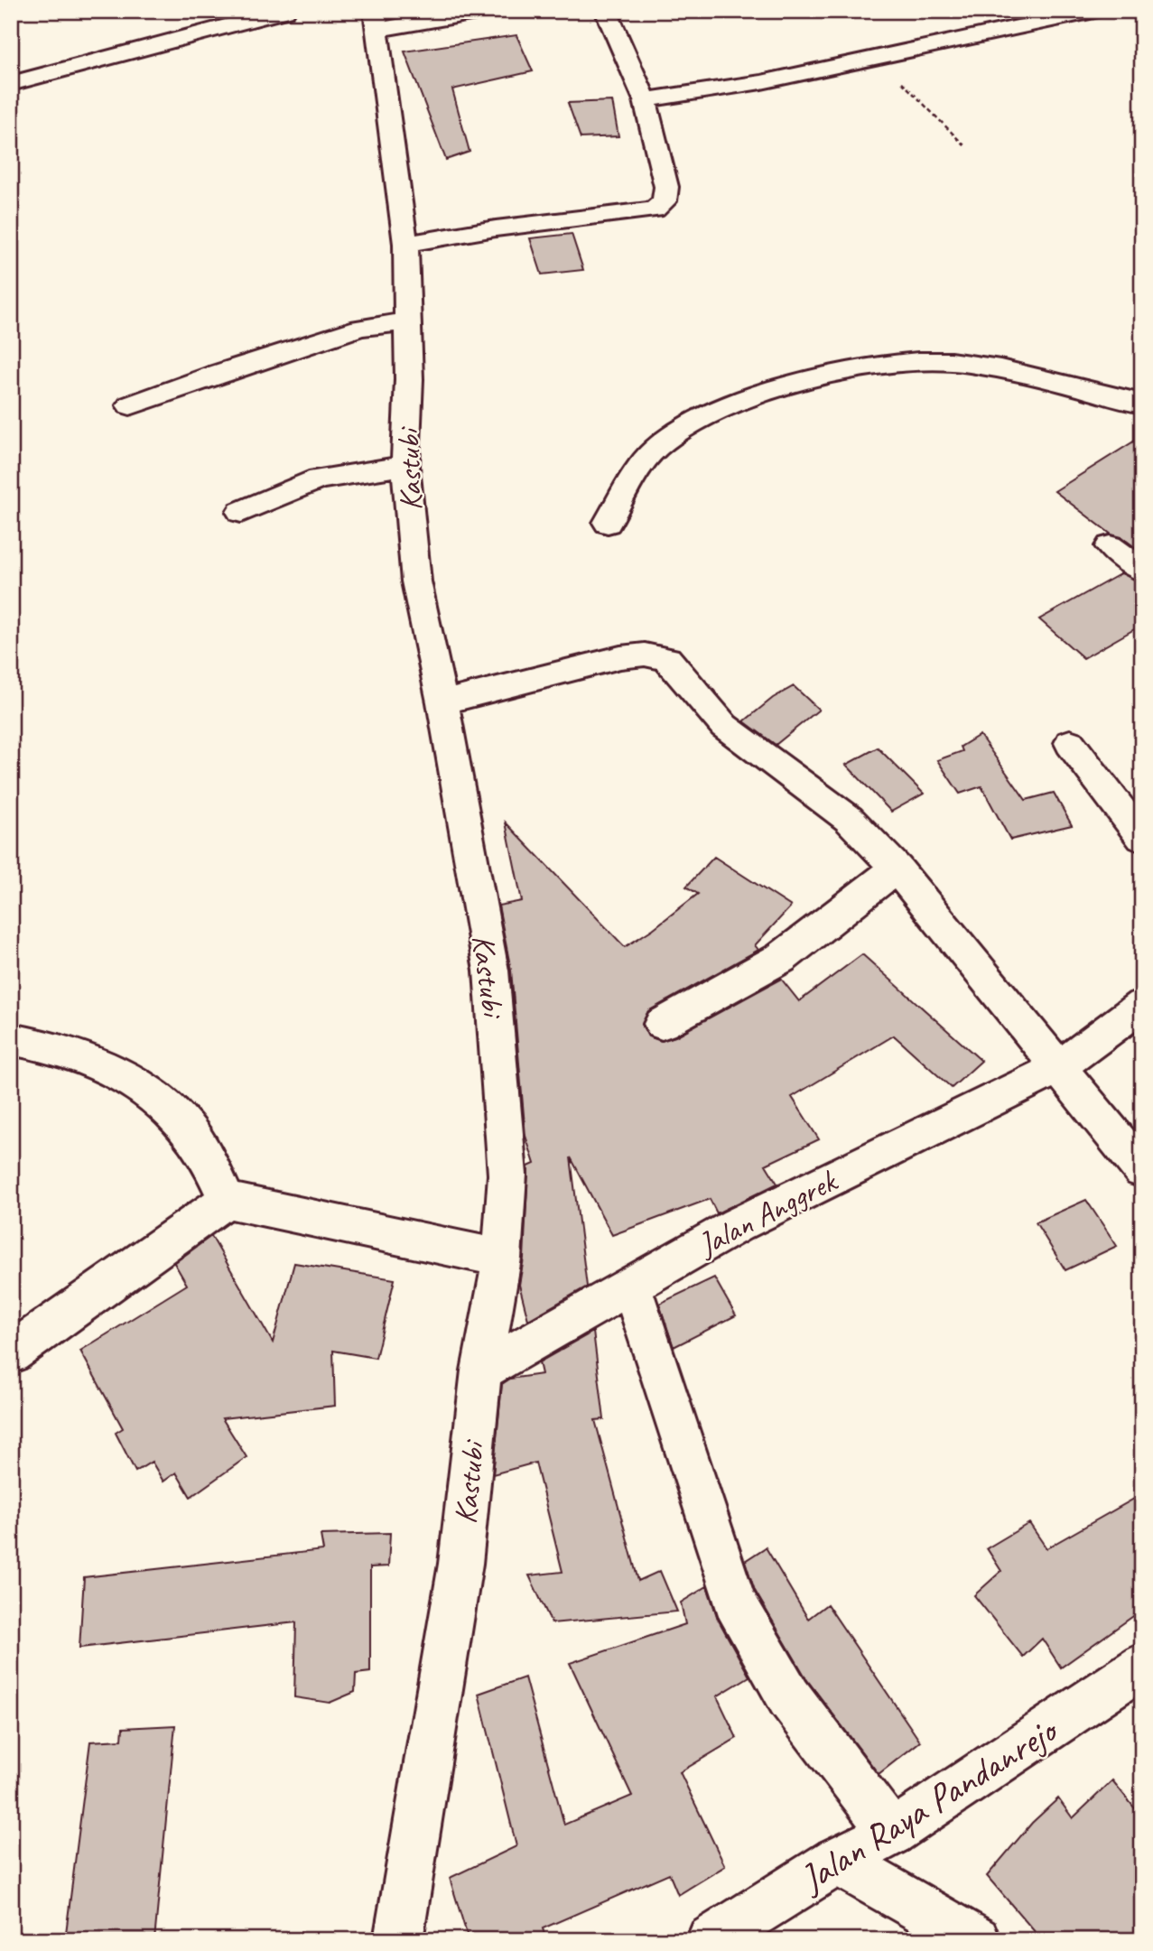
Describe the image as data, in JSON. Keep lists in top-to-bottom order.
{
  "streets": {
    "street": ["Kastubi", "Jalan Anggrek", "Jalan Raya Pandanrejo"]
  },
  "crossings": [
    ["Kastubi", "Jalan Anggrek"]
  ]
}
